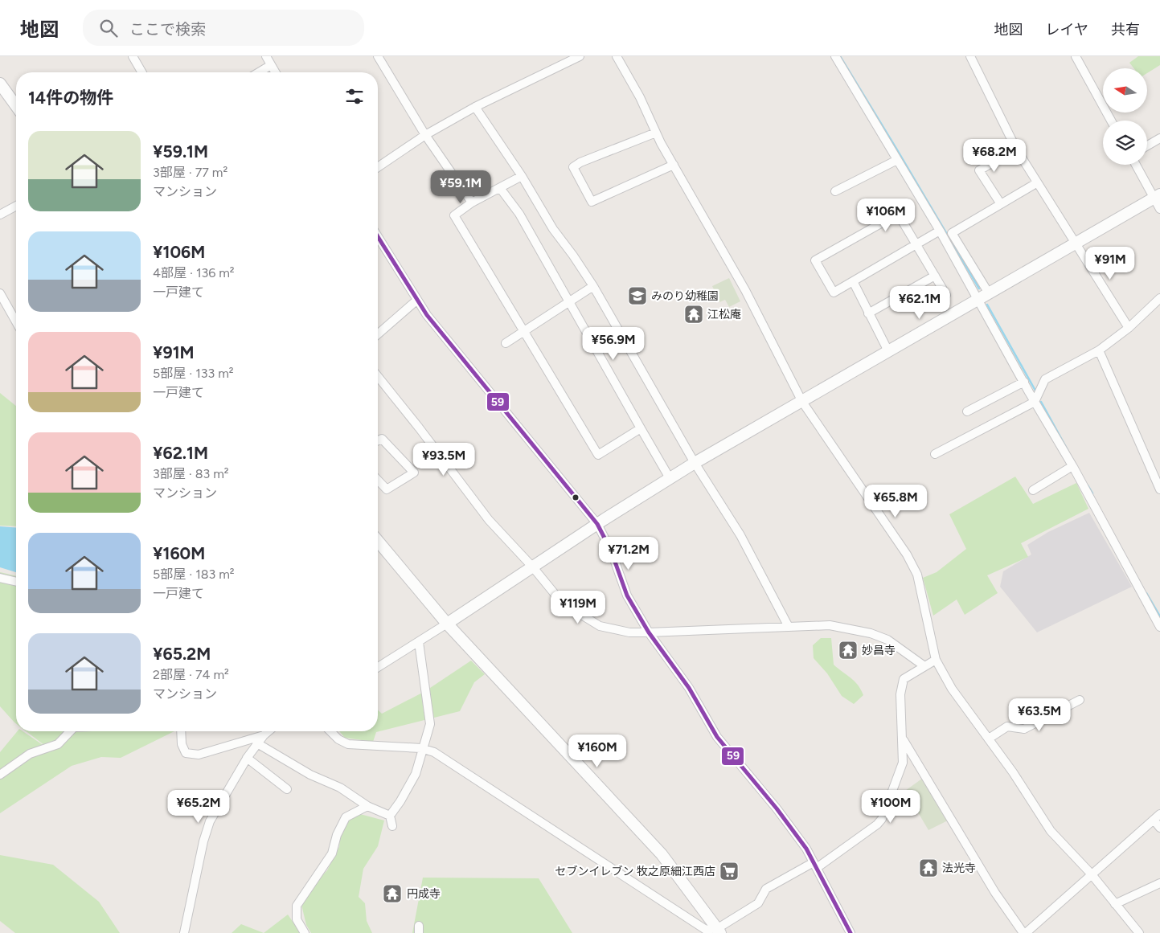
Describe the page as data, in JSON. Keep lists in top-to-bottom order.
{
  "places": {
    "school or university": ["みのり幼稚園"],
    "temple": [
      "江松庵",
      "妙昌寺",
      "法光寺",
      "円成寺"
    ],
    "supermarket": ["セブンイレブン 牧之原細江西店"]
  },
  "lines": ["transit line 59"],
  "north": "left",
  "page": {
    "header": "地図",
    "search": "ここで検索",
    "nav": ["地図", "レイヤ", "共有"],
    "heading": "14件の物件",
    "list": [
      {
        "name": "¥59.1M",
        "note": "3部屋 · 77 m² · マンション"
      },
      {
        "name": "¥106M",
        "note": "4部屋 · 136 m² · 一戸建て"
      },
      {
        "name": "¥91M",
        "note": "5部屋 · 133 m² · 一戸建て"
      },
      {
        "name": "¥62.1M",
        "note": "3部屋 · 83 m² · マンション"
      },
      {
        "name": "¥160M",
        "note": "5部屋 · 183 m² · 一戸建て"
      },
      {
        "name": "¥65.2M",
        "note": "2部屋 · 74 m² · マンション"
      }
    ],
    "price": [
      "¥68.2M",
      "¥59.1M",
      "¥106M",
      "¥91M",
      "¥62.1M",
      "¥56.9M",
      "¥93.5M",
      "¥65.8M",
      "¥71.2M",
      "¥119M",
      "¥63.5M",
      "¥160M",
      "¥65.2M",
      "¥100M"
    ]
  }
}
